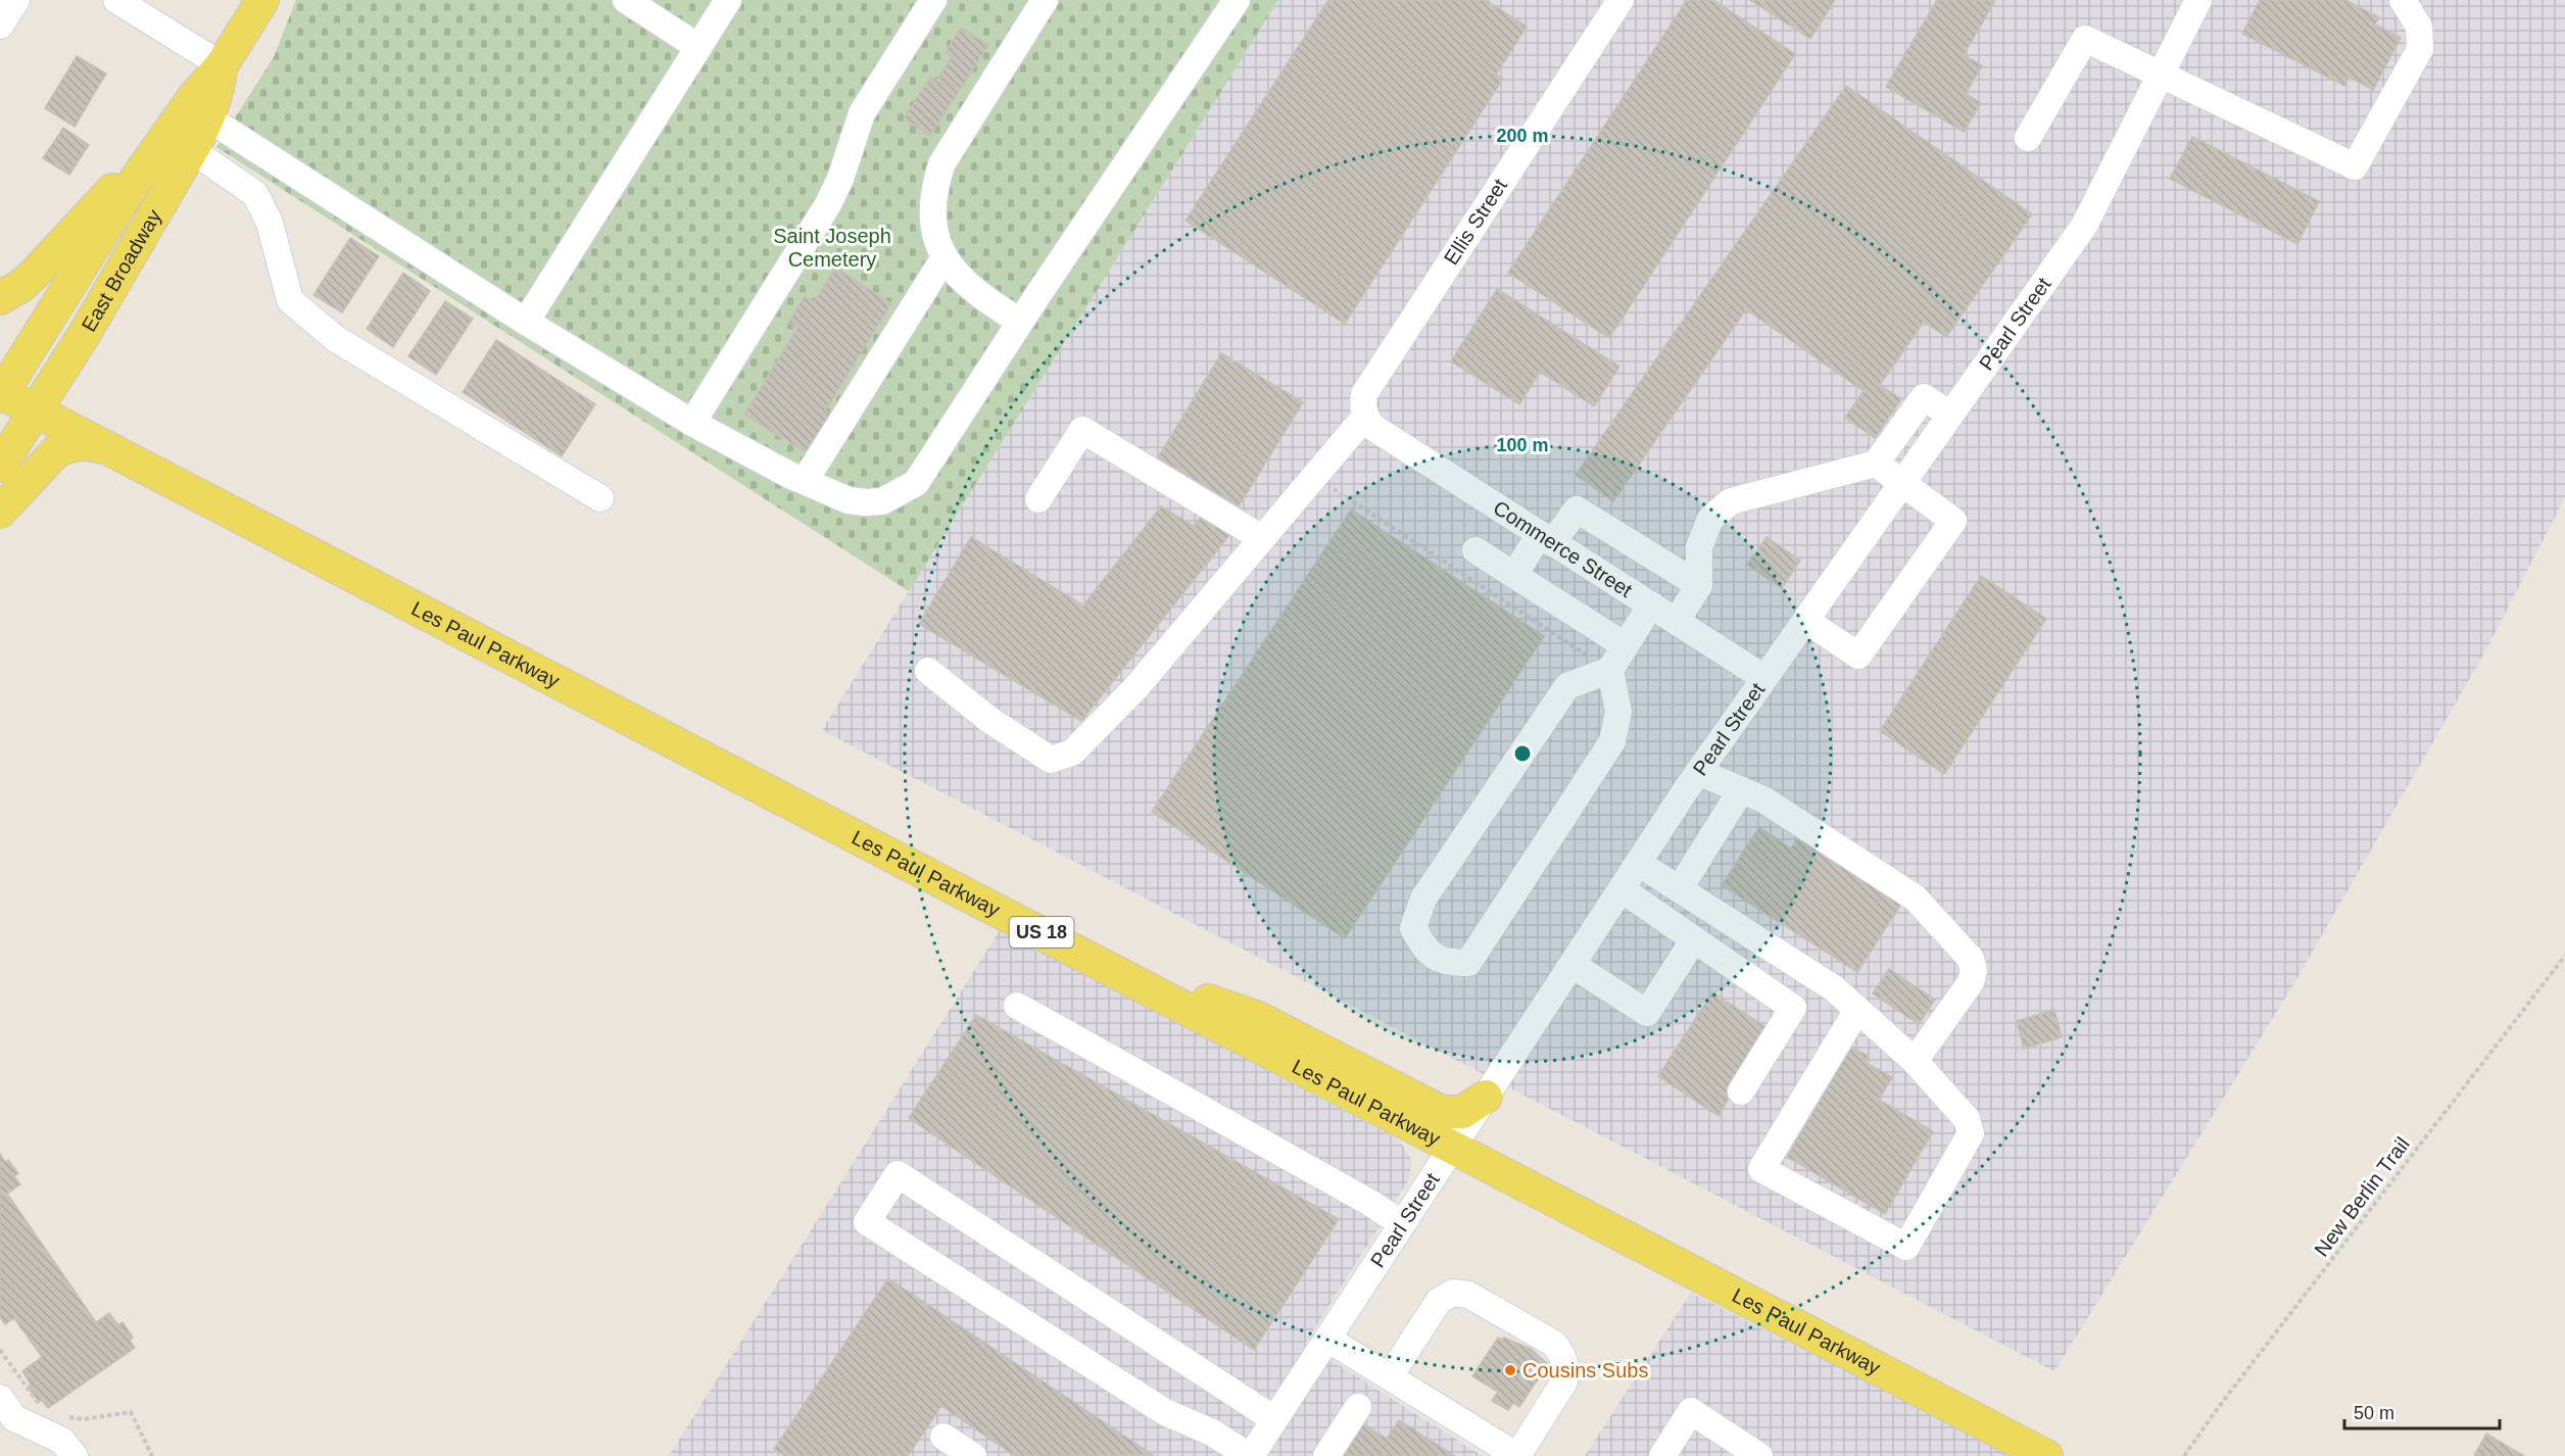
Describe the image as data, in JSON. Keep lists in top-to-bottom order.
{
  "streets": {
    "main road": ["East Broadway", "Les Paul Parkway", "US 18"],
    "street": ["Ellis Street", "Pearl Street", "Commerce Street"],
    "path": ["New Berlin Trail"]
  },
  "crossings": [
    ["Ellis Street", "Commerce Street"],
    ["East Broadway", "Les Paul Parkway"],
    ["Pearl Street", "Commerce Street"],
    ["Pearl Street", "Les Paul Parkway"]
  ],
  "parks": ["Saint Joseph Cemetery"],
  "places": ["Cousins Subs"],
  "scale_bar": "50 m",
  "rings": ["200 m", "100 m"]
}
